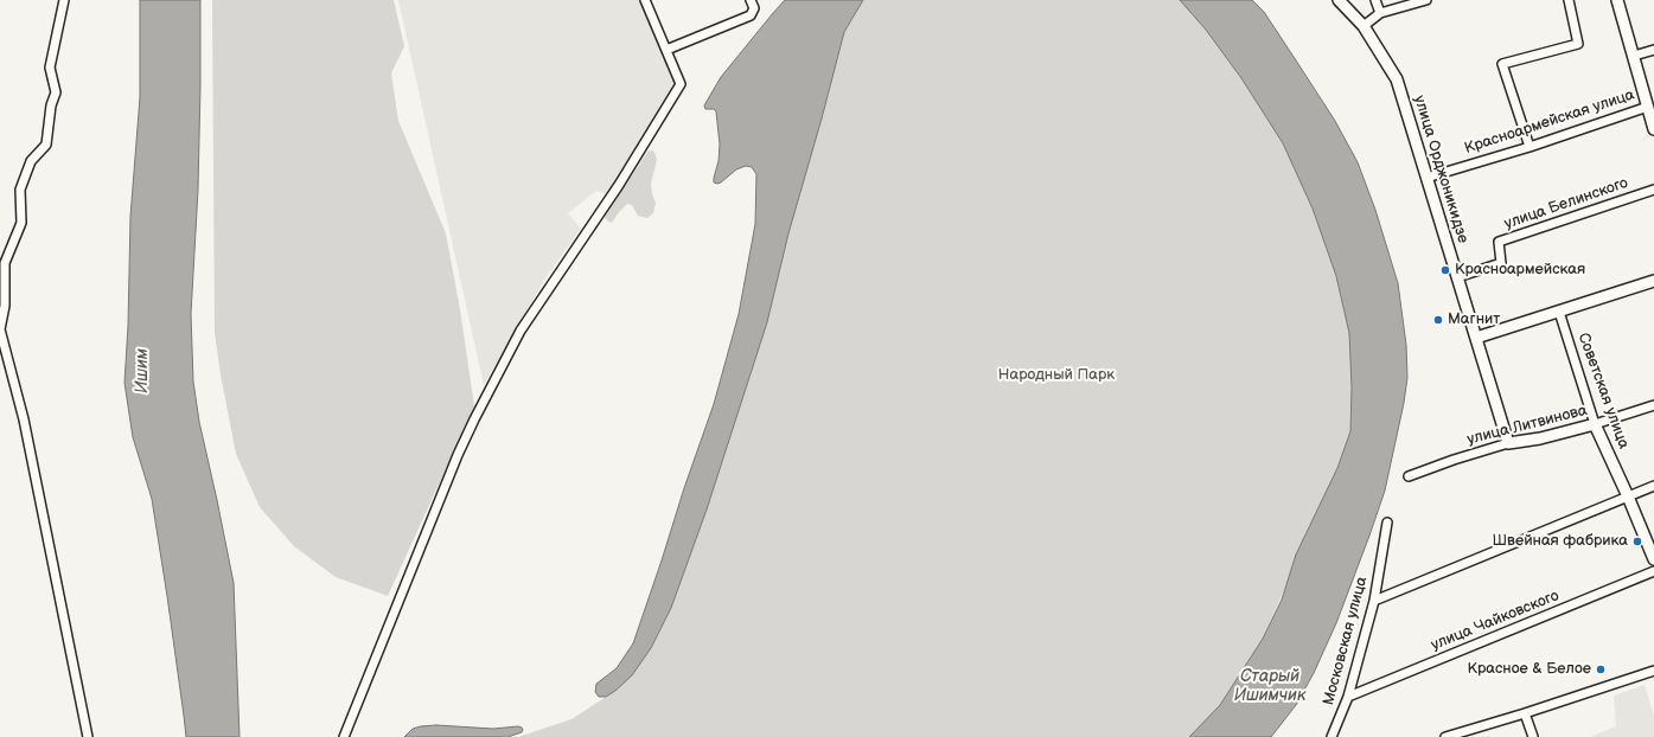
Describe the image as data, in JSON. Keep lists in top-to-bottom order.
{
  "streets": {
    "main road": ["улица Орджоникидзе", "Советская улица", "улица Литвинова"],
    "street": [
      "Красноармейская улица",
      "улица Белинского",
      "улица Чайковского",
      "Московская улица"
    ]
  },
  "crossings": [
    ["Красноармейская улица", "улица Орджоникидзе"],
    ["улица Орджоникидзе", "улица Белинского"],
    ["улица Орджоникидзе", "улица Литвинова"],
    ["Советская улица", "улица Литвинова"],
    ["улица Чайковского", "Московская улица"]
  ],
  "water": ["Ишим", "Старый Ишимчик"],
  "parks": ["Народный Парк"],
  "places": [
    "Красноармейская",
    "Магнит",
    "Швейная фабрика",
    "Красное & Белое"
  ]
}
